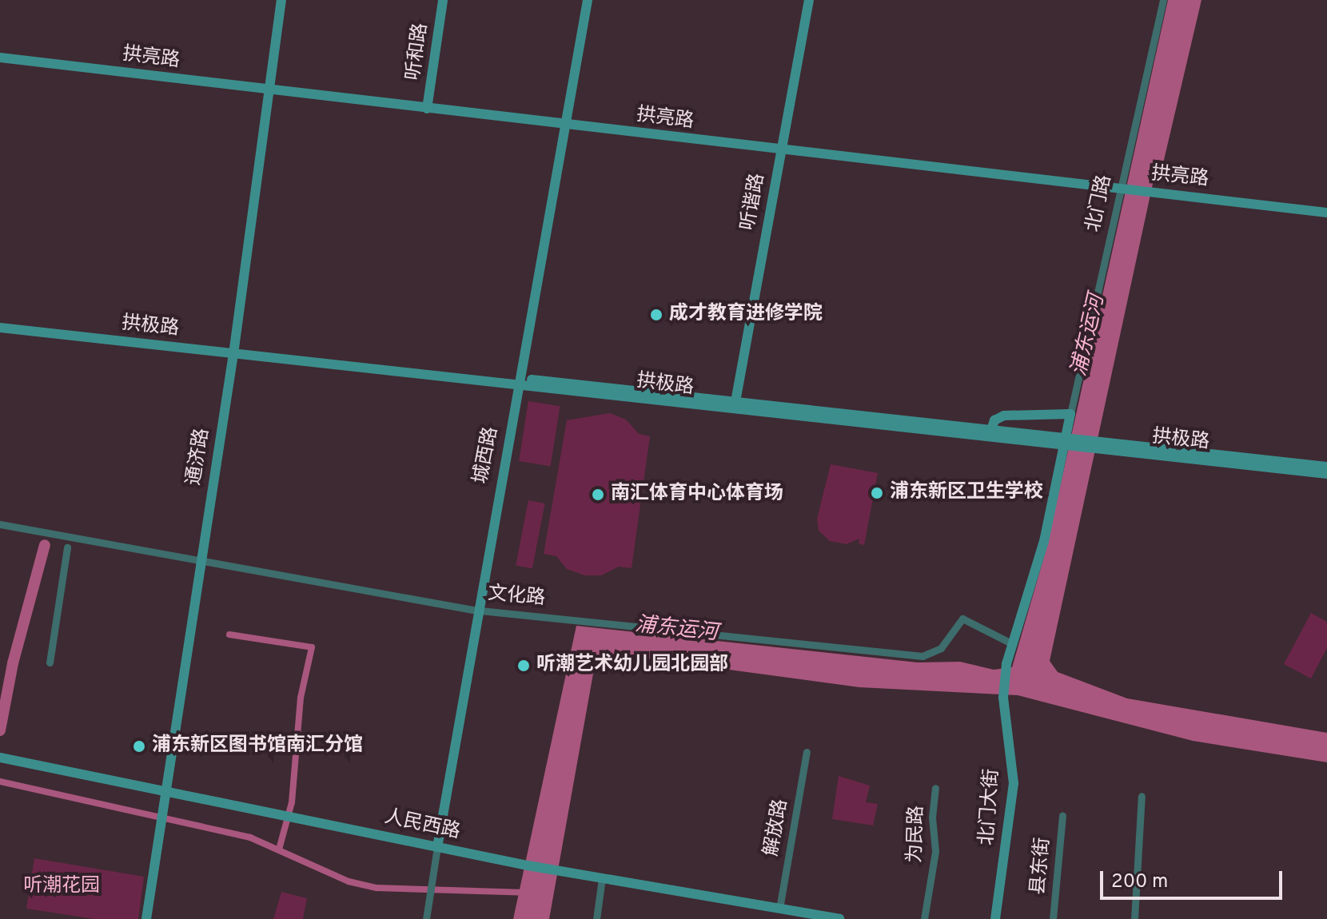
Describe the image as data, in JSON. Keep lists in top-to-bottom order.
{
  "streets": {
    "street": [
      "听和路",
      "拱亮路",
      "听谐路",
      "北门路",
      "拱极路",
      "城西路",
      "通济路",
      "文化路",
      "北门大街",
      "人民西路",
      "解放路",
      "为民路",
      "县东街"
    ]
  },
  "crossings": [
    ["听和路", "拱亮路"],
    ["拱亮路", "听谐路"],
    ["拱亮路", "城西路"],
    ["拱亮路", "通济路"],
    ["听谐路", "拱极路"],
    ["北门路", "文化路"],
    ["北门路", "北门大街"],
    ["拱极路", "城西路"],
    ["拱极路", "通济路"],
    ["城西路", "文化路"],
    ["城西路", "人民西路"],
    ["通济路", "文化路"],
    ["通济路", "人民西路"],
    ["人民西路", "解放路"]
  ],
  "water": ["浦东运河"],
  "parks": ["听潮花园"],
  "places": [
    "成才教育进修学院",
    "浦东新区卫生学校",
    "南汇体育中心体育场",
    "听潮艺术幼儿园北园部",
    "浦东新区图书馆南汇分馆"
  ],
  "scale_bar": "200 m"
}
